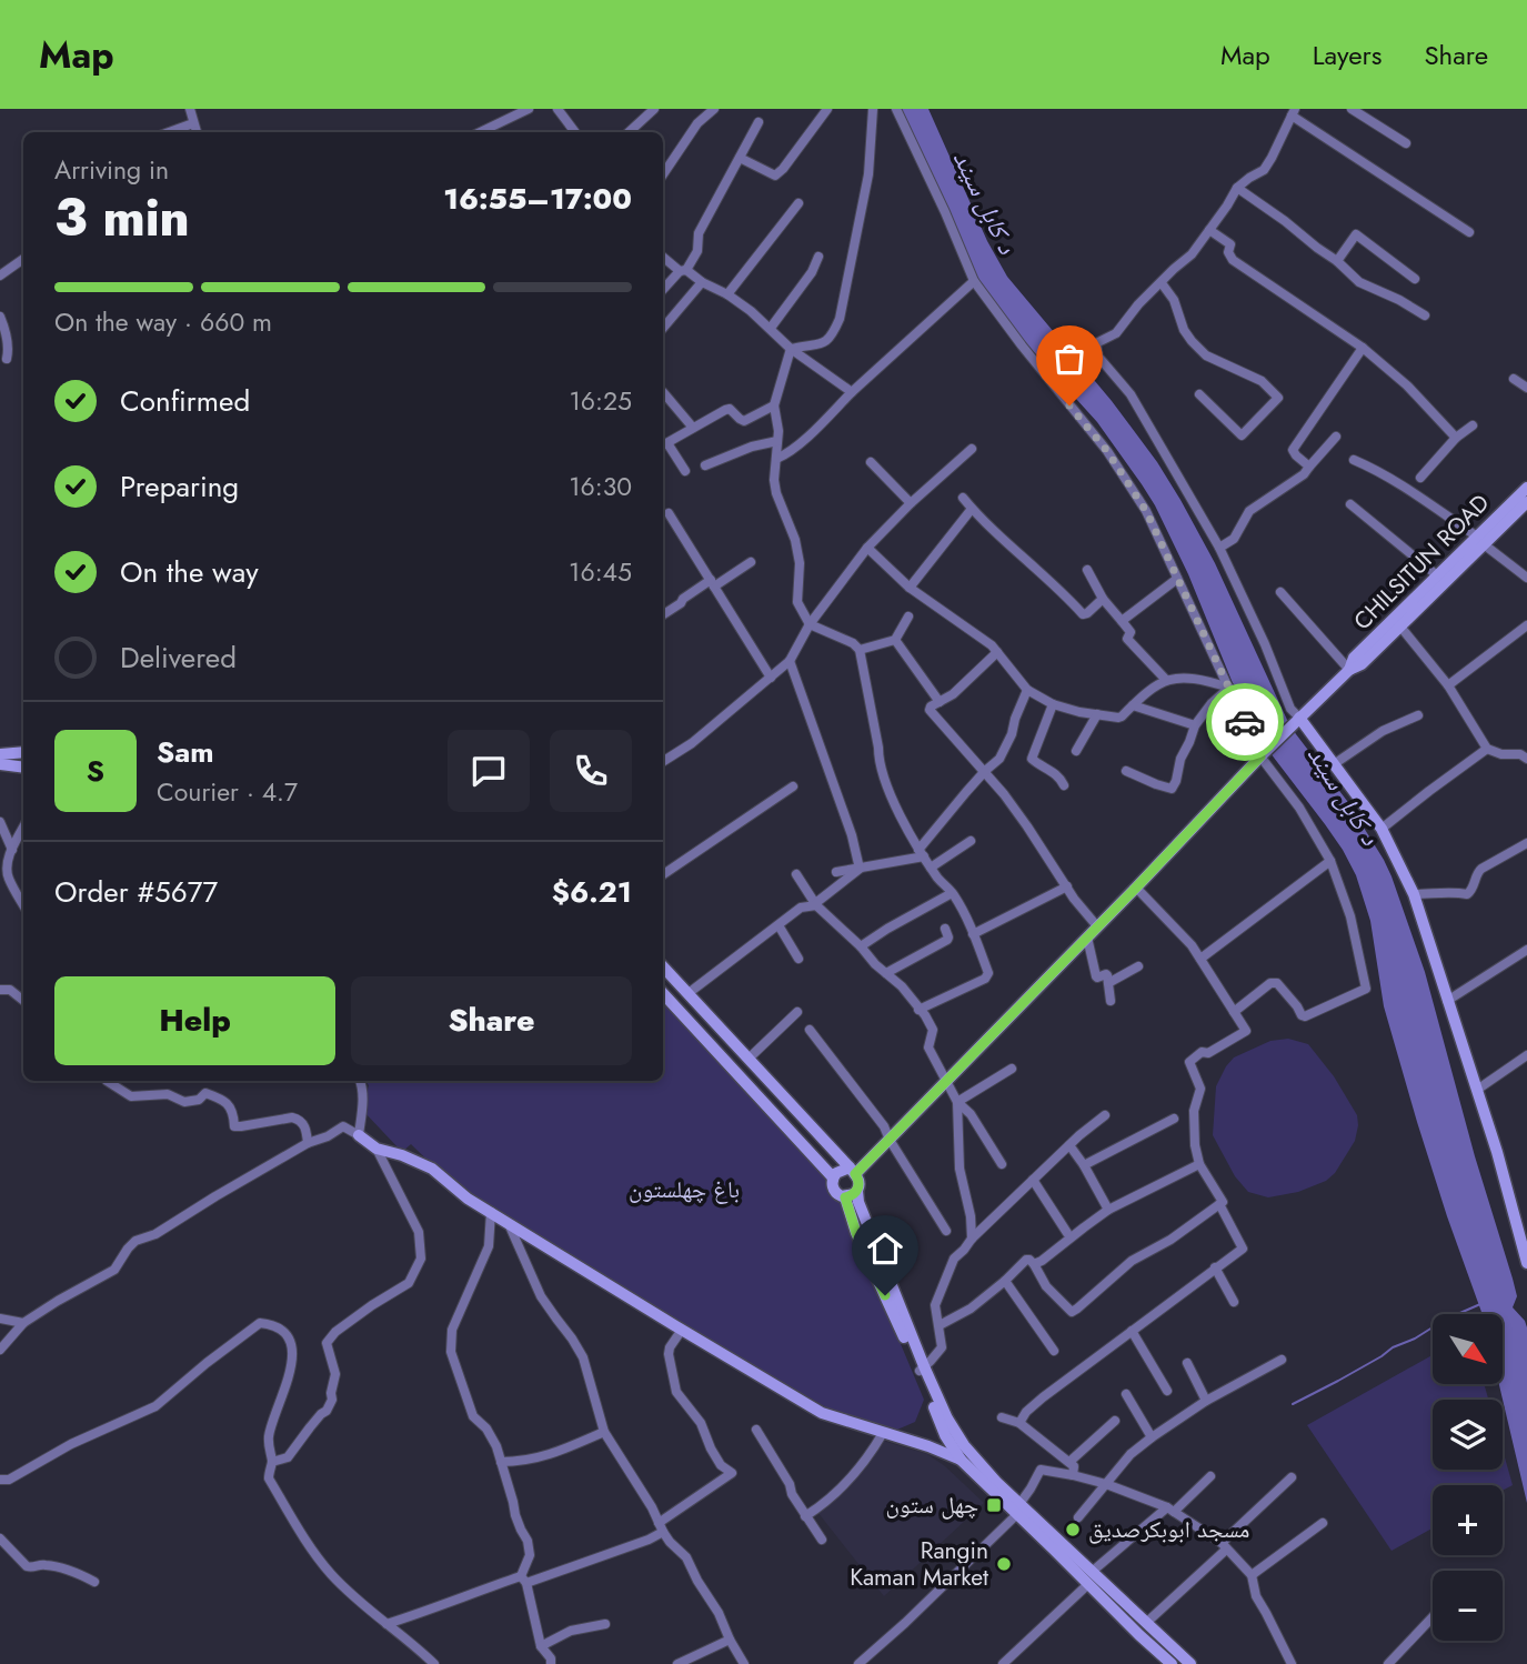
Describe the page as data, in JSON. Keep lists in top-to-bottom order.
{
  "streets": {
    "main road": ["CHILSITUN ROAD"]
  },
  "water": ["د کابل سيند"],
  "parks": ["باغ چهلستون"],
  "places": {
    "transit": ["چهل ستون"],
    "other": ["مسجد ابوبکرصدیق", "Rangin Kaman Market"]
  },
  "north": "bottom right",
  "page": {
    "header": "Map",
    "nav": ["Map", "Layers", "Share"],
    "heading": ["3 min", "Arriving in", "16:55–17:00"],
    "panel": [
      "Sam",
      "Courier · 4.7",
      "Order #5677",
      "$6.21"
    ],
    "bar": "On the way · 660 m",
    "list": [
      ["Confirmed", "16:25"],
      ["Preparing", "16:30"],
      ["On the way", "16:45"],
      "Delivered"
    ],
    "round": "S",
    "buttons": ["Help", "Share"],
    "map_buttons": ["+", "−"]
  }
}
